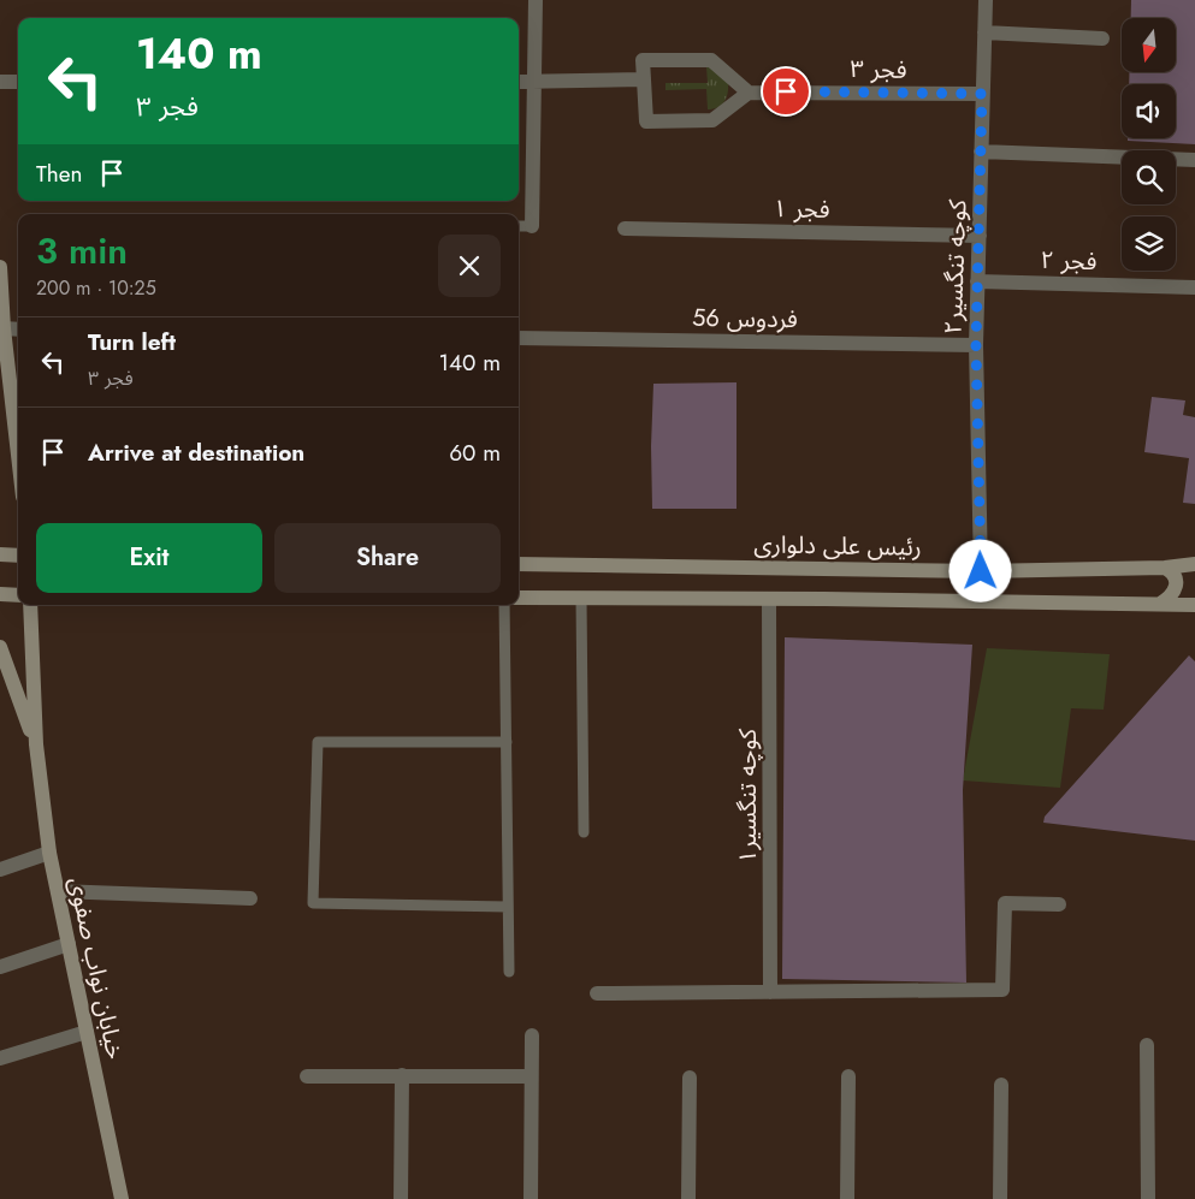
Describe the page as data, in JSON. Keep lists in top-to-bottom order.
{
  "streets": {
    "main road": ["رئیس علی دلواری", "خیابان نواب صفوی"],
    "street": [
      "فجر ۳",
      "فجر ۱",
      "فجر ۲",
      "کوچه تنگسیر۲",
      "فردوس 56",
      "کوچه تنگسیر۱"
    ]
  },
  "crossings": [
    ["فجر ۳", "کوچه تنگسیر۲"],
    ["فجر ۱", "کوچه تنگسیر۲"],
    ["فجر ۲", "کوچه تنگسیر۲"],
    ["کوچه تنگسیر۲", "فردوس 56"],
    ["کوچه تنگسیر۲", "رئیس علی دلواری"]
  ],
  "north": "bottom",
  "page": {
    "turn": ["140 m", "فجر ۳"],
    "then": "Then",
    "heading": ["3 min", "200 m · 10:25"],
    "list": [
      {
        "name": "Turn left",
        "note": "فجر ۳",
        "value": "140 m"
      },
      {
        "name": "Arrive at destination",
        "value": "60 m"
      }
    ],
    "buttons": ["Exit", "Share"]
  }
}
